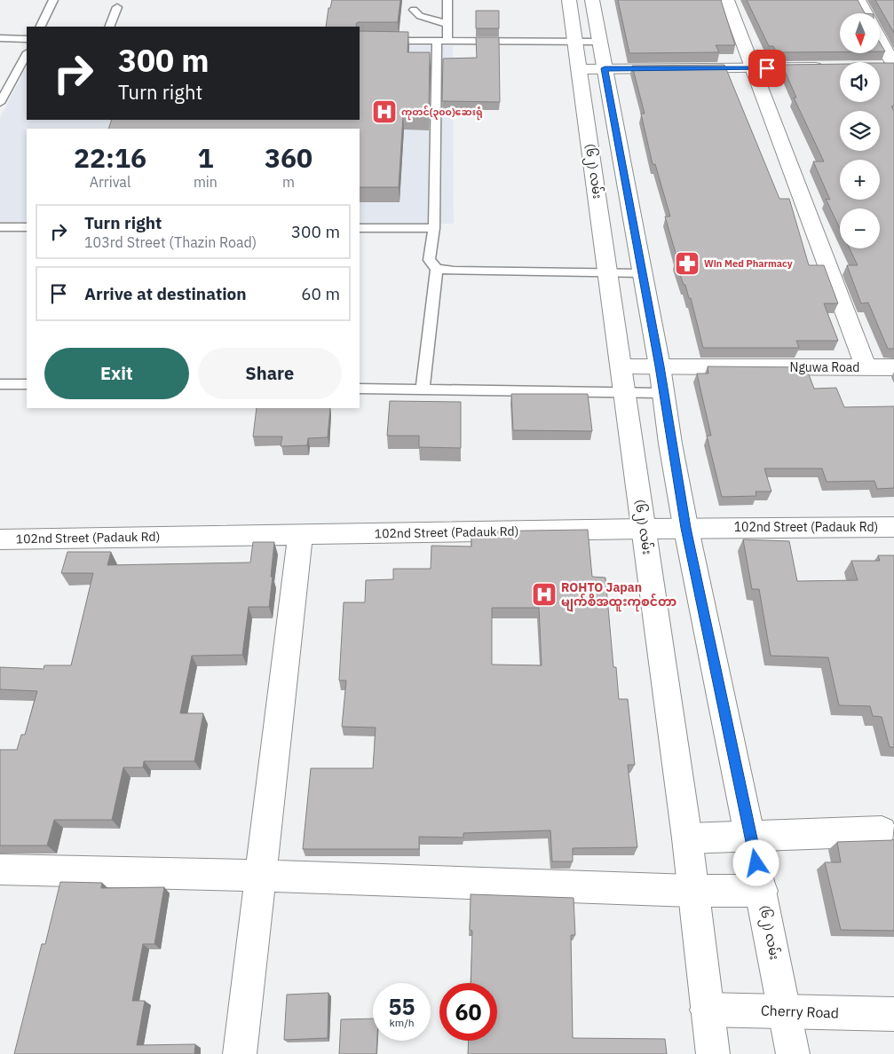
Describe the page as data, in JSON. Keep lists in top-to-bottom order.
{
  "streets": {
    "street": [
      "(၆၂) လမ်း",
      "Nguwa Road",
      "102nd Street (Padauk Rd)",
      "Cherry Road"
    ]
  },
  "crossings": [
    ["(၆၂) လမ်း", "Nguwa Road"],
    ["(၆၂) လမ်း", "102nd Street (Padauk Rd)"],
    ["(၆၂) လမ်း", "Cherry Road"]
  ],
  "places": {
    "hospital": ["ကုတင်(၃၀၀)ဆေးရုံ", "ROHTO Japan မျက်စိအထူးကုစင်တာ"],
    "pharmacy": ["Win Med Pharmacy"]
  },
  "north": "bottom",
  "page": {
    "map_buttons": ["+", "−"],
    "turn": ["300 m", "Turn right"],
    "eta": [
      "22:16",
      "Arrival",
      "1",
      "min",
      "360",
      "m"
    ],
    "list": [
      {
        "name": "Turn right",
        "note": "103rd Street (Thazin Road)",
        "value": "300 m"
      },
      {
        "name": "Arrive at destination",
        "value": "60 m"
      }
    ],
    "buttons": ["Exit", "Share"],
    "speed": "55 km/h",
    "limit": "60"
  }
}
